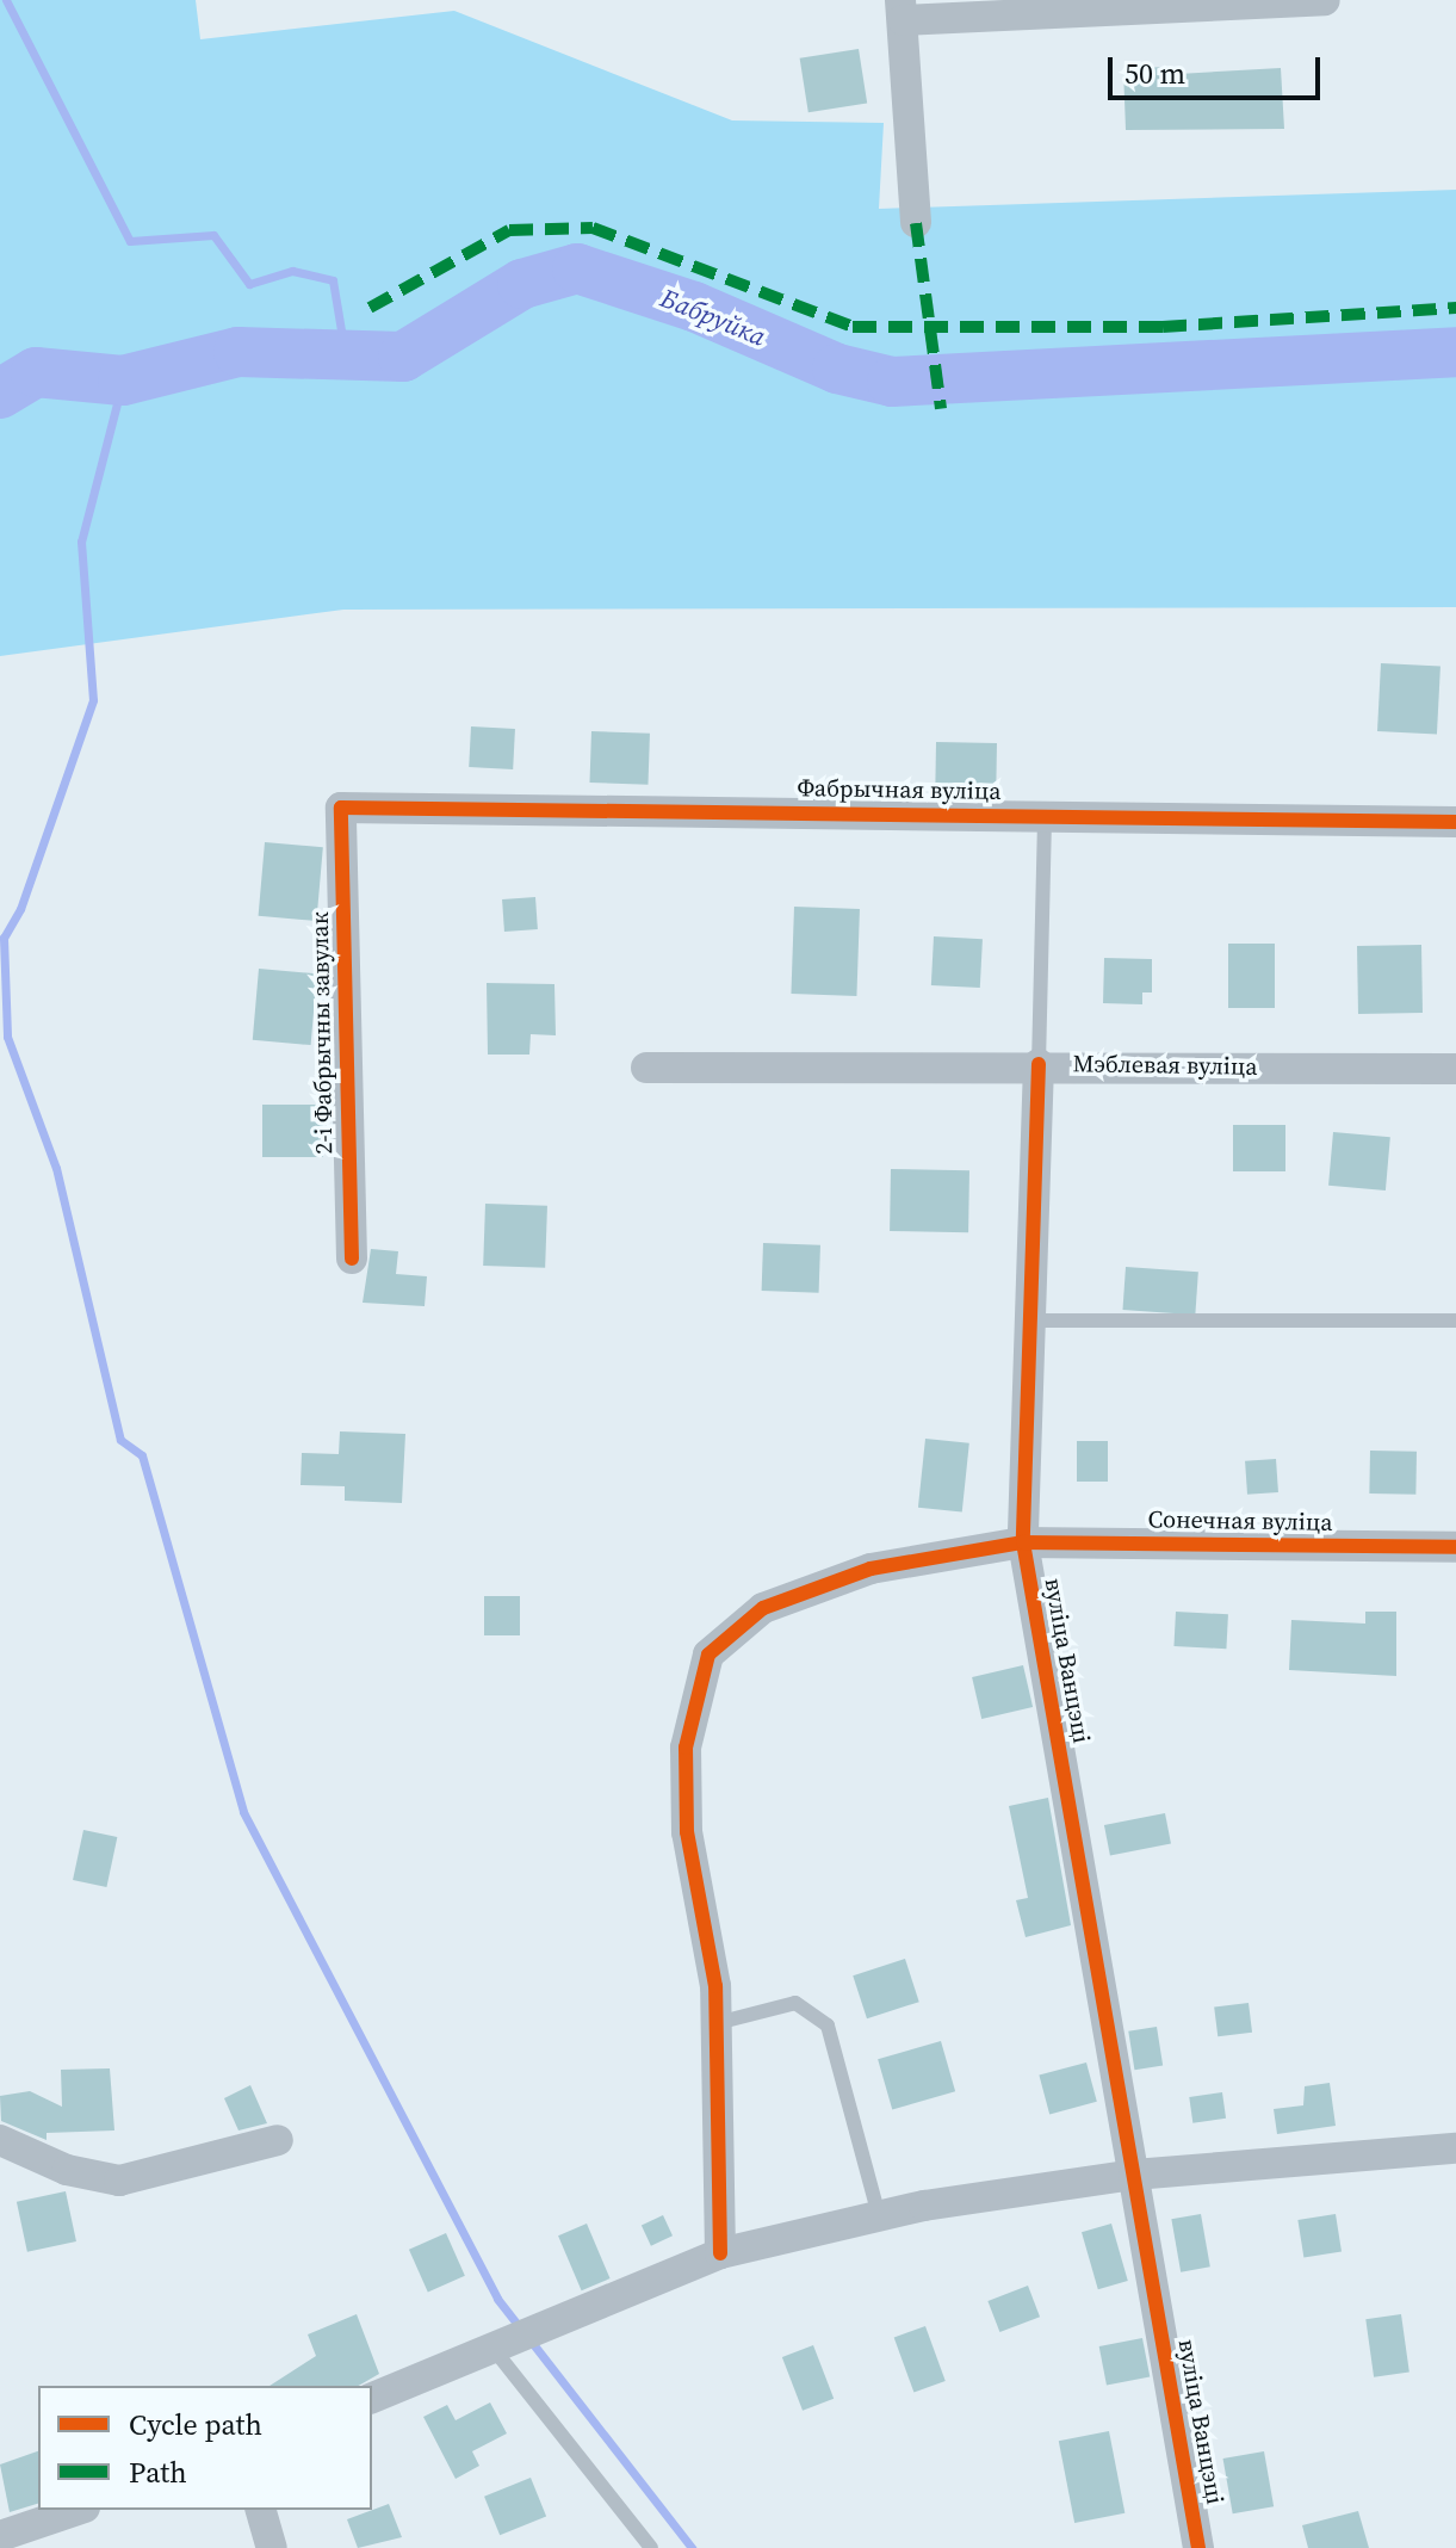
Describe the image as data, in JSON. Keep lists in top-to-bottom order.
{
  "streets": {
    "street": [
      "Фабрычная вуліца",
      "2-і Фабрычны завулак",
      "Мэблевая вуліца",
      "Сонечная вуліца",
      "вуліца Ванцэці"
    ]
  },
  "crossings": [
    ["Фабрычная вуліца", "2-і Фабрычны завулак"],
    ["Мэблевая вуліца", "вуліца Ванцэці"],
    ["Сонечная вуліца", "вуліца Ванцэці"]
  ],
  "water": ["Бабруйка"],
  "legend": ["Cycle path", "Path"],
  "scale_bar": "50 m"
}
